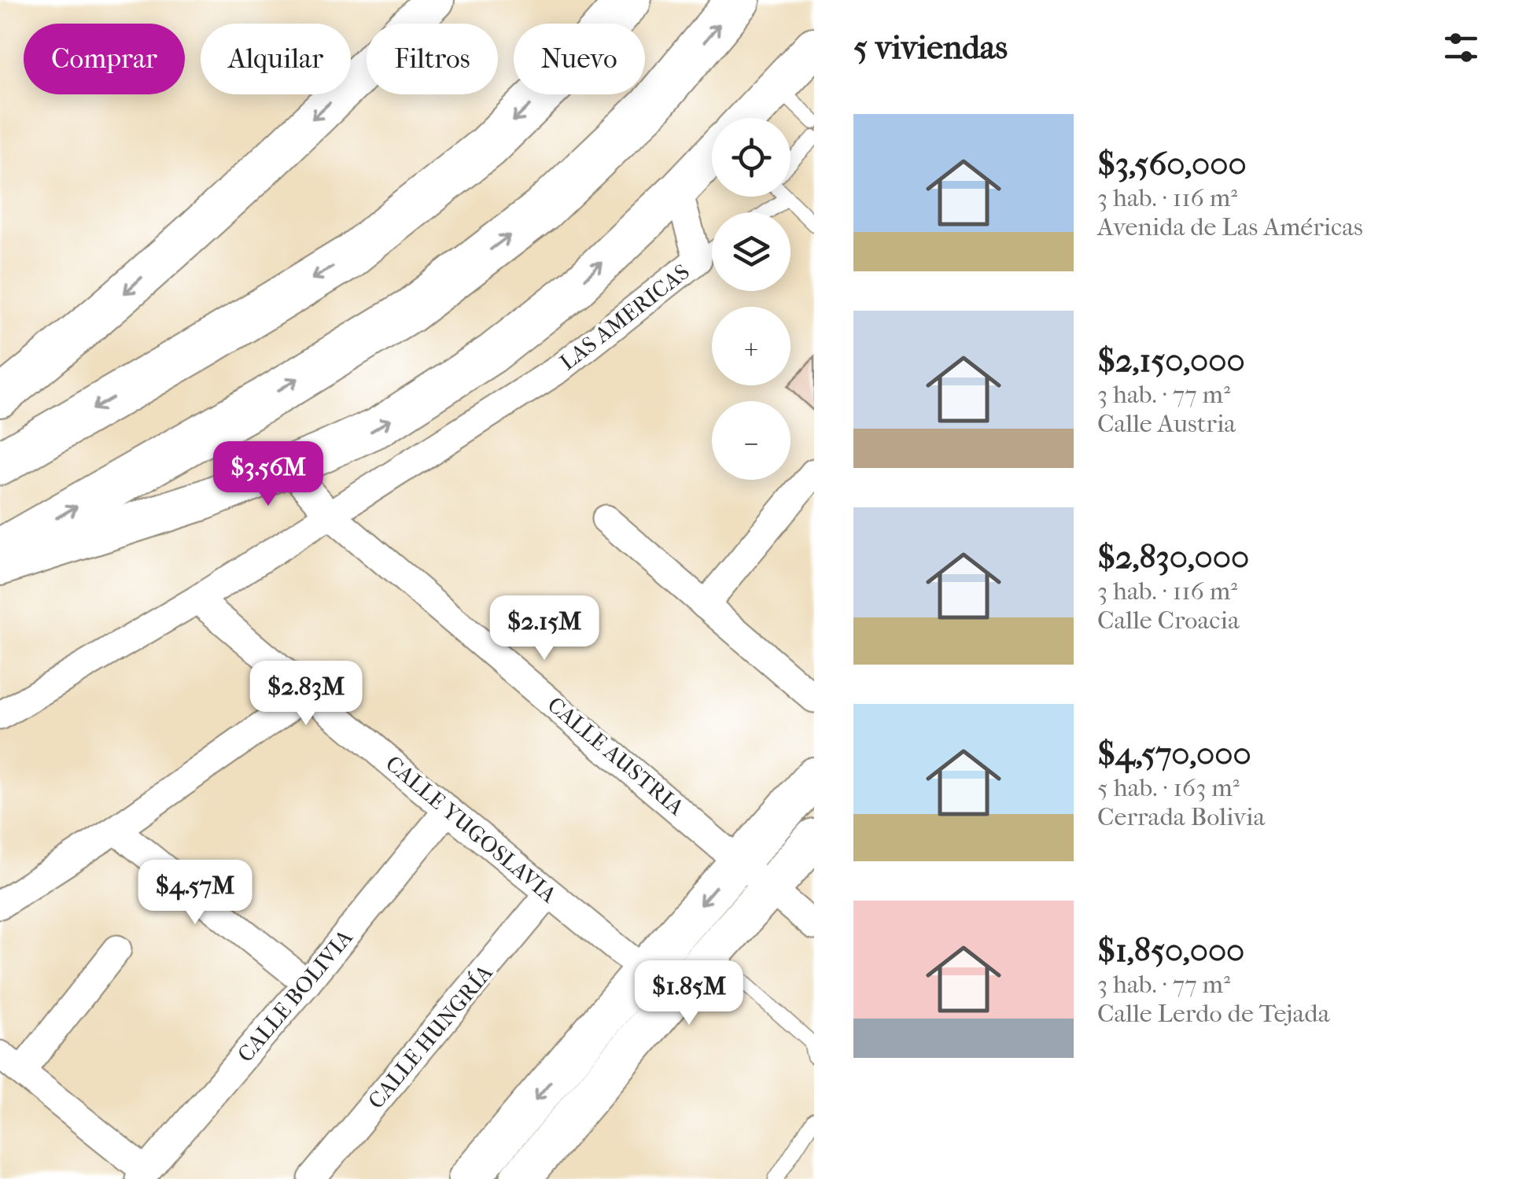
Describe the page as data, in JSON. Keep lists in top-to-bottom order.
{
  "streets": {
    "street": [
      "LAS AMERICAS",
      "CALLE AUSTRIA",
      "CALLE YUGOSLAVIA",
      "CALLE BOLIVIA",
      "CALLE HUNGRÍA"
    ]
  },
  "crossings": [
    ["LAS AMERICAS", "CALLE AUSTRIA"],
    ["LAS AMERICAS", "CALLE YUGOSLAVIA"],
    ["CALLE YUGOSLAVIA", "CALLE BOLIVIA"],
    ["CALLE YUGOSLAVIA", "CALLE HUNGRÍA"]
  ],
  "page": {
    "heading": "5 viviendas",
    "chip": [
      "Comprar",
      "Alquilar",
      "Filtros",
      "Nuevo"
    ],
    "list": [
      {
        "name": "$3,560,000",
        "note": "3 hab. · 116 m² · Avenida de Las Américas"
      },
      {
        "name": "$2,150,000",
        "note": "3 hab. · 77 m² · Calle Austria"
      },
      {
        "name": "$2,830,000",
        "note": "3 hab. · 116 m² · Calle Croacia"
      },
      {
        "name": "$4,570,000",
        "note": "5 hab. · 163 m² · Cerrada Bolivia"
      },
      {
        "name": "$1,850,000",
        "note": "3 hab. · 77 m² · Calle Lerdo de Tejada"
      }
    ],
    "map_buttons": ["+", "−"],
    "price": [
      "$3.56M",
      "$2.15M",
      "$2.83M",
      "$4.57M",
      "$1.85M"
    ]
  }
}
